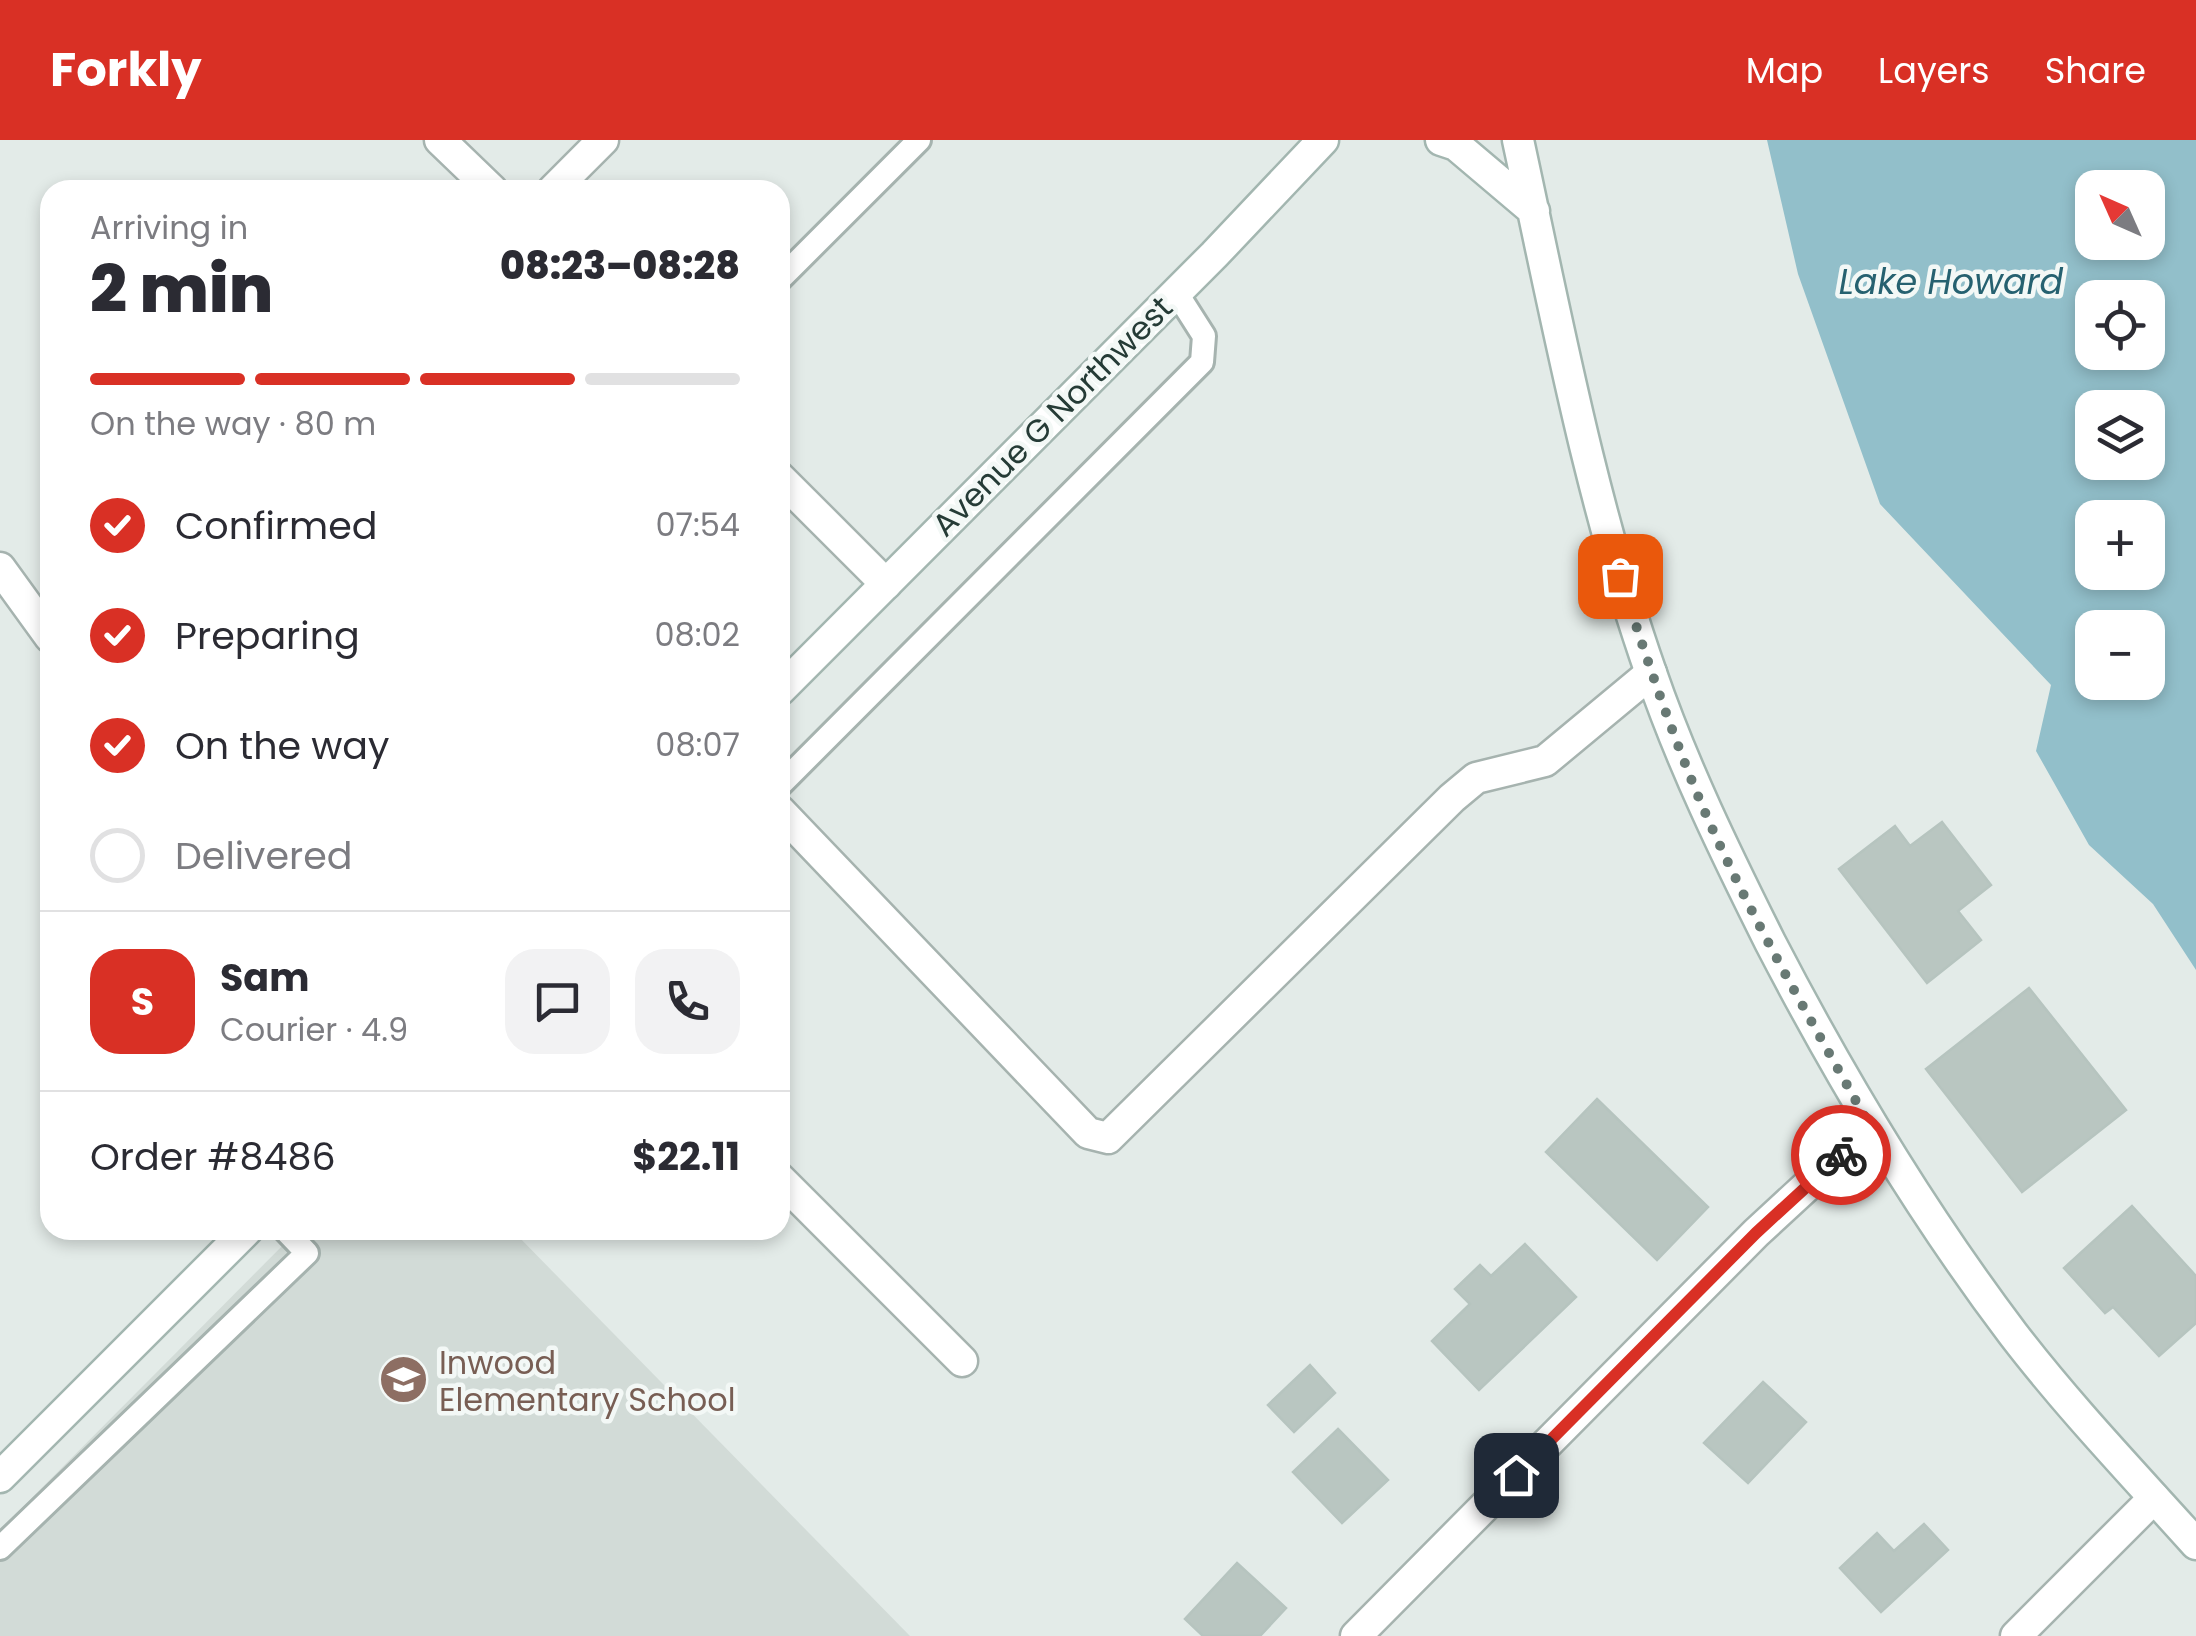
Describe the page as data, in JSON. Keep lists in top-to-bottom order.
{
  "streets": {
    "street": ["Avenue G Northwest"]
  },
  "water": ["Lake Howard"],
  "places": {
    "school or university": ["Inwood Elementary School"]
  },
  "north": "top left",
  "page": {
    "header": "Forkly",
    "nav": ["Map", "Layers", "Share"],
    "map_buttons": ["+", "−"],
    "heading": ["2 min", "Arriving in", "08:23–08:28"],
    "panel": [
      "Sam",
      "Courier · 4.9",
      "Order #8486",
      "$22.11"
    ],
    "bar": "On the way · 80 m",
    "list": [
      ["Confirmed", "07:54"],
      ["Preparing", "08:02"],
      ["On the way", "08:07"],
      "Delivered"
    ],
    "round": "S"
  }
}
